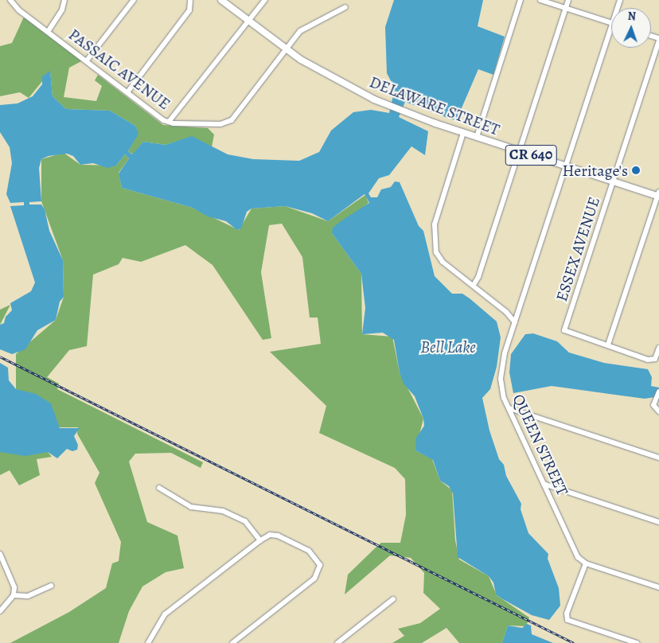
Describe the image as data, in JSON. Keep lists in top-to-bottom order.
{
  "streets": {
    "main road": ["DELAWARE STREET", "CR 640"],
    "street": ["PASSAIC AVENUE", "ESSEX AVENUE", "QUEEN STREET"]
  },
  "crossings": [
    ["PASSAIC AVENUE", "DELAWARE STREET"],
    ["DELAWARE STREET", "ESSEX AVENUE"],
    ["DELAWARE STREET", "QUEEN STREET"]
  ],
  "water": ["Bell Lake"],
  "places": ["Heritage's"],
  "north": "top"
}
